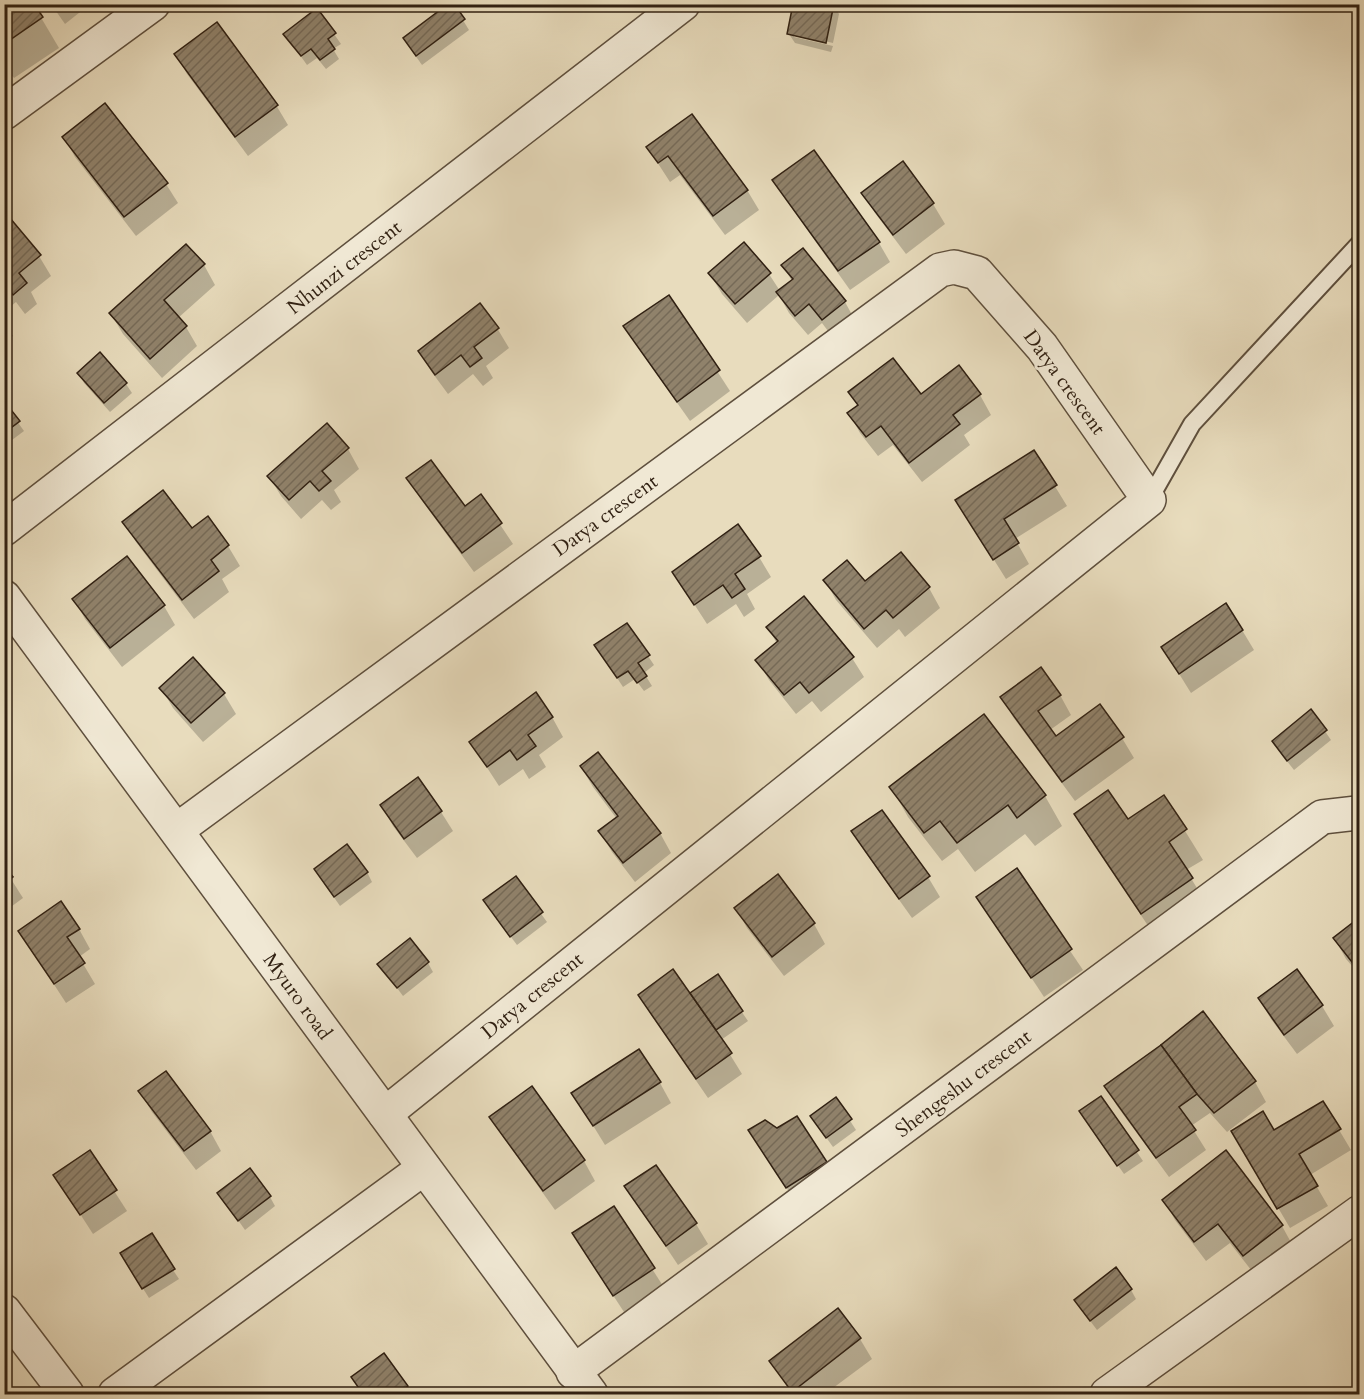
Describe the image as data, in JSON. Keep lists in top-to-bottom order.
{
  "streets": {
    "street": [
      "Nhunzi crescent",
      "Datya crescent",
      "Myuro road",
      "Shengeshu crescent"
    ]
  },
  "crossings": [
    ["Datya crescent", "Myuro road"],
    ["Myuro road", "Shengeshu crescent"]
  ]
}
